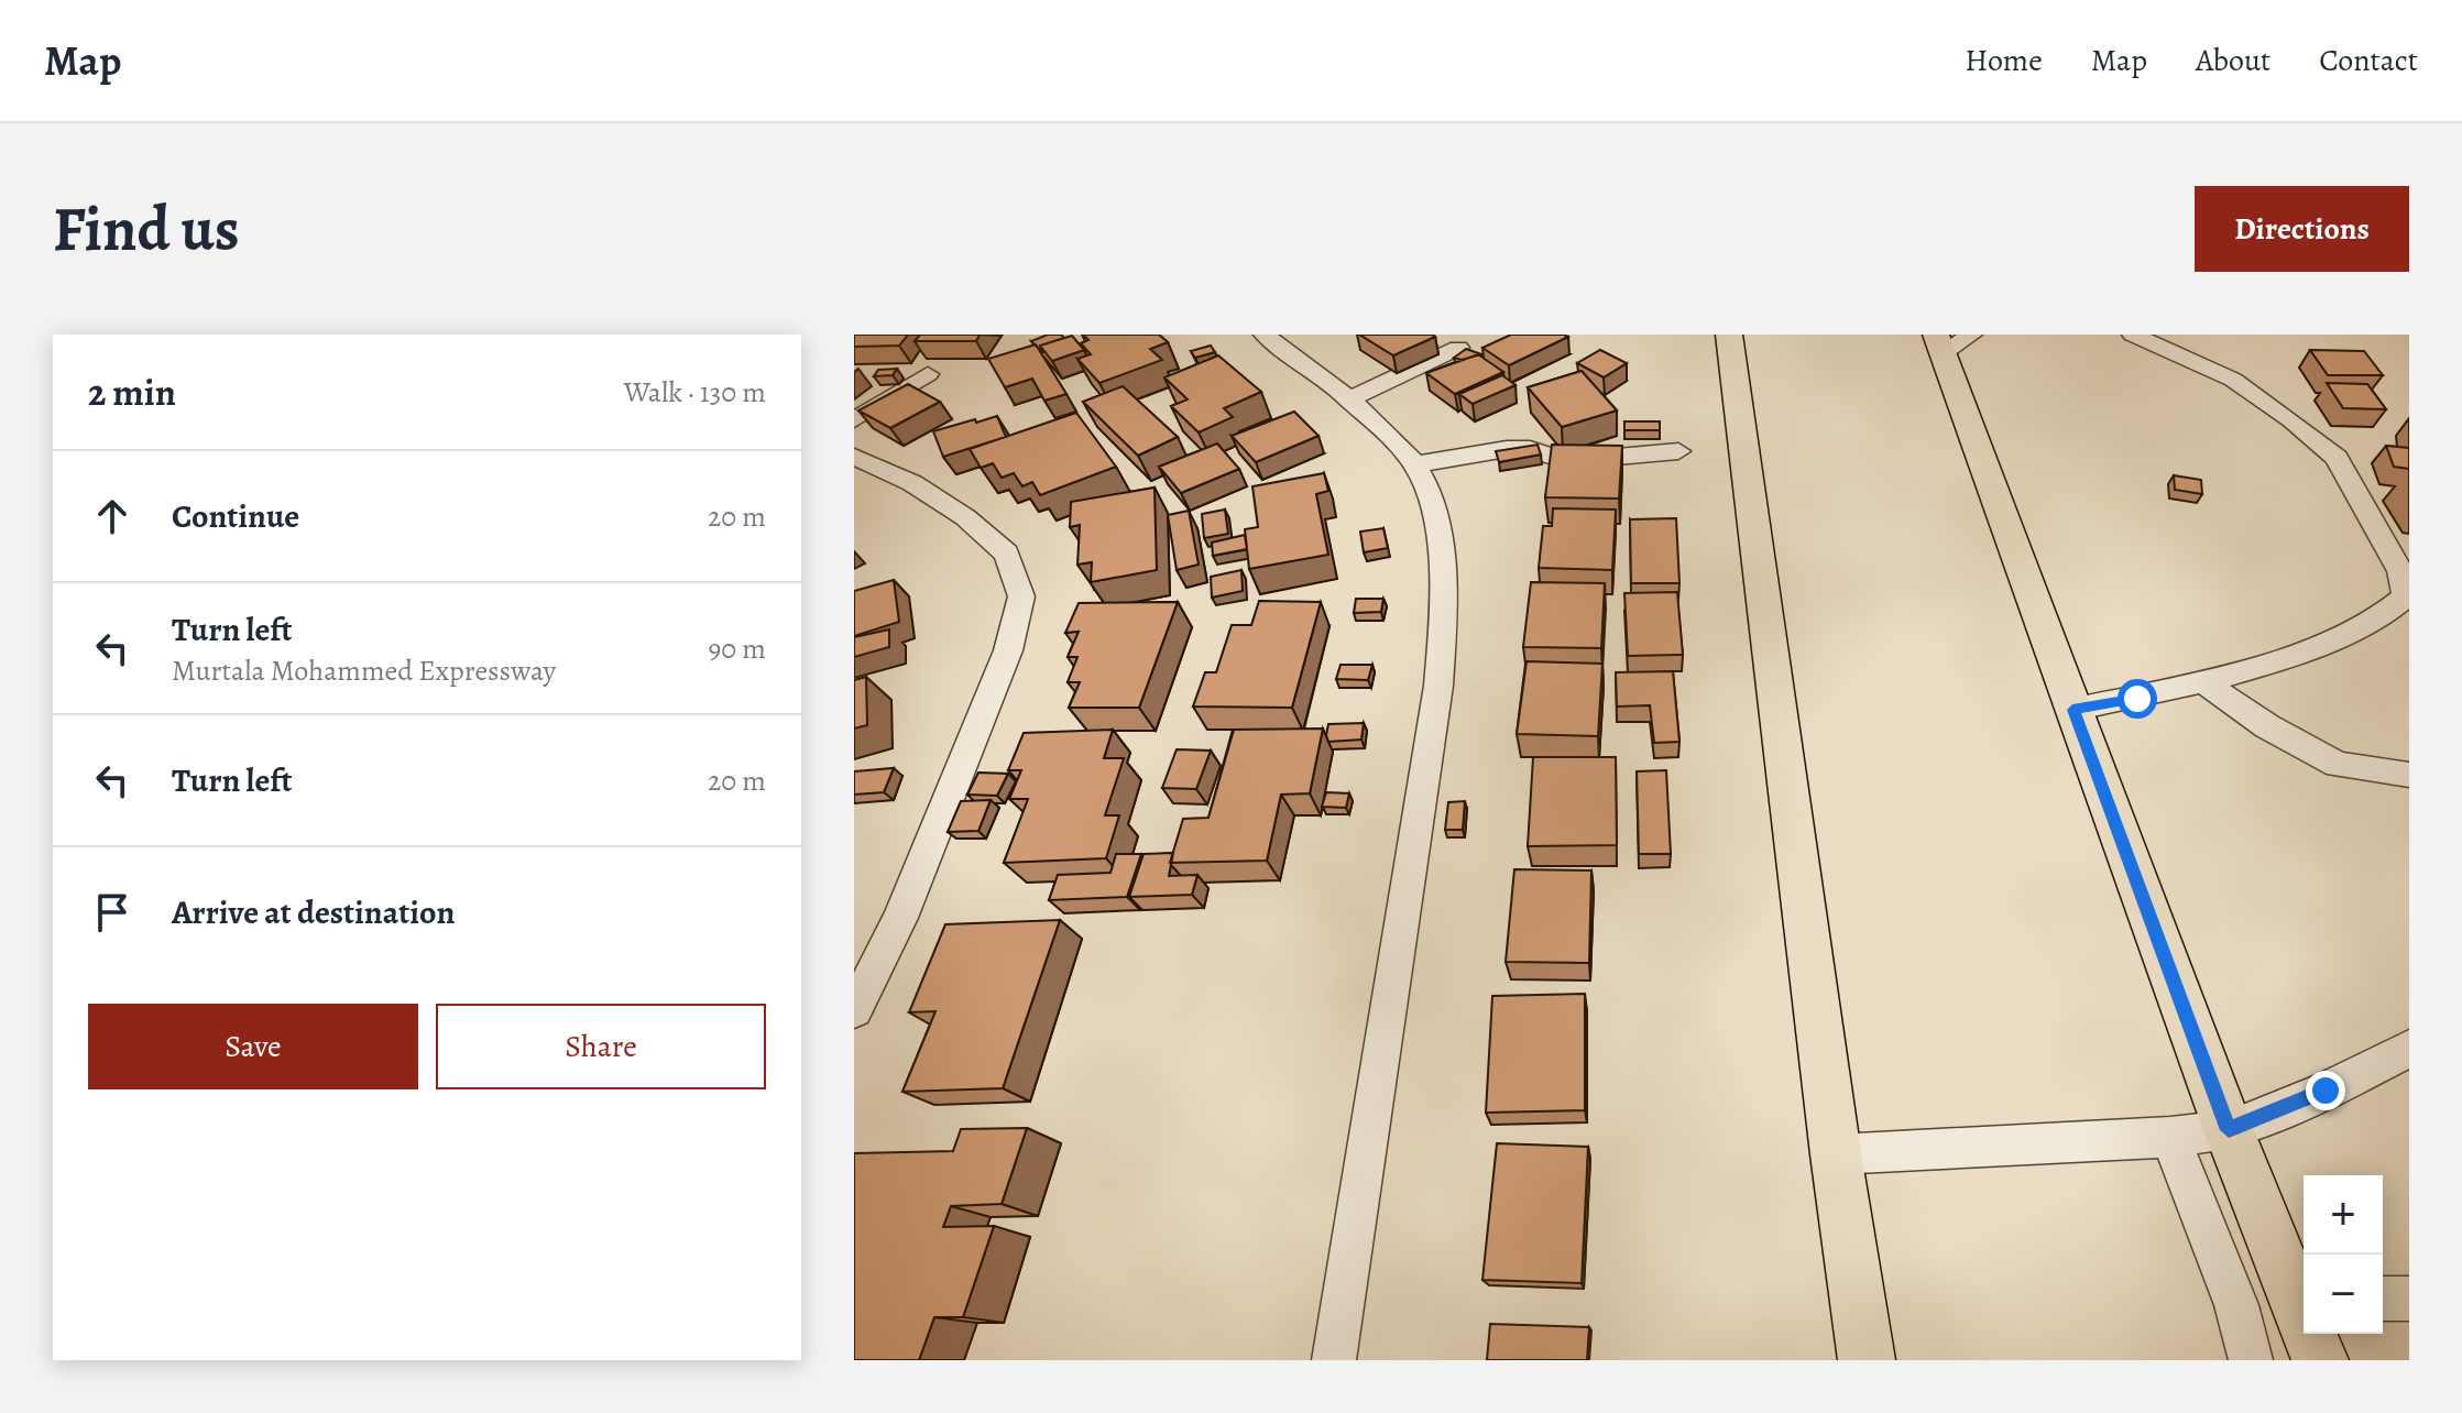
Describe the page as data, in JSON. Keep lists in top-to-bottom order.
{
  "page": {
    "header": "Map",
    "nav": [
      "Home",
      "Map",
      "About",
      "Contact"
    ],
    "buttons": [
      "Directions",
      ["Save", "Share"]
    ],
    "title": "Find us",
    "heading": ["2 min", "Walk · 130 m"],
    "list": [
      ["Continue", "20 m"],
      ["Turn left", "Murtala Mohammed Expressway", "90 m"],
      ["Turn left", "20 m"],
      "Arrive at destination"
    ],
    "map_buttons": ["+", "−"]
  }
}
